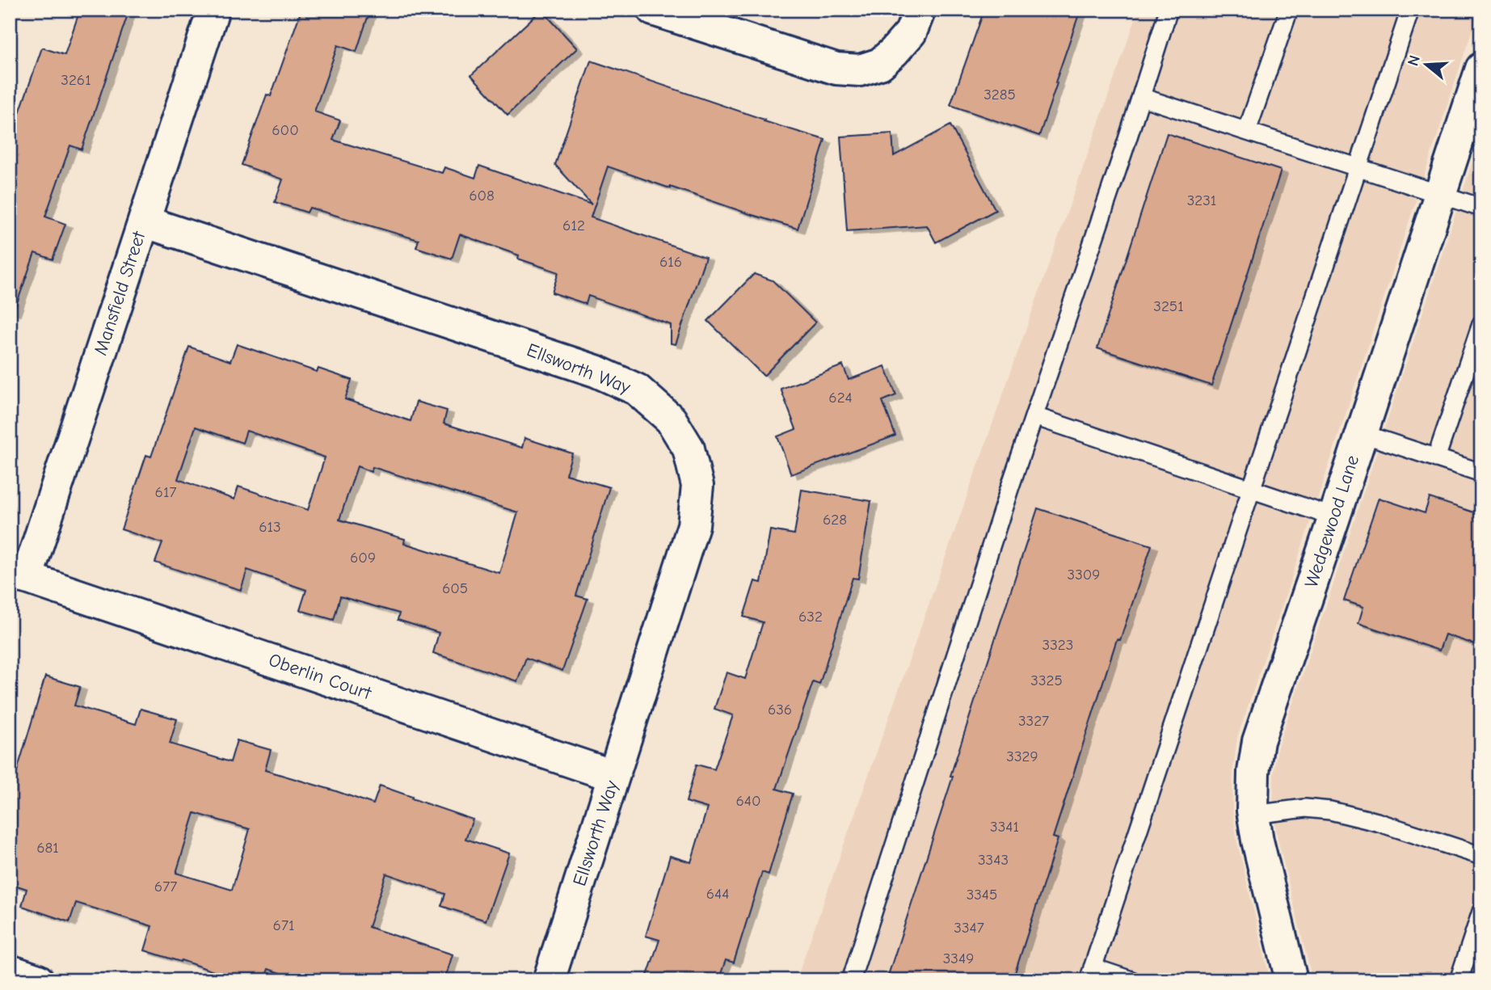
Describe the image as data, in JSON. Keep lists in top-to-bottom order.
{
  "streets": {
    "street": [
      "Mansfield Street",
      "Ellsworth Way",
      "Wedgewood Lane",
      "Oberlin Court"
    ]
  },
  "crossings": [
    ["Mansfield Street", "Ellsworth Way"],
    ["Mansfield Street", "Oberlin Court"],
    ["Ellsworth Way", "Oberlin Court"]
  ],
  "house_numbers": [
    "3261",
    "3285",
    "600",
    "608",
    "3231",
    "612",
    "616",
    "3251",
    "624",
    "617",
    "628",
    "613",
    "609",
    "3309",
    "605",
    "632",
    "3323",
    "3325",
    "636",
    "3327",
    "3329",
    "640",
    "3341",
    "681",
    "3343",
    "677",
    "644",
    "3345",
    "671",
    "3347",
    "3349"
  ],
  "north": "left"
}
